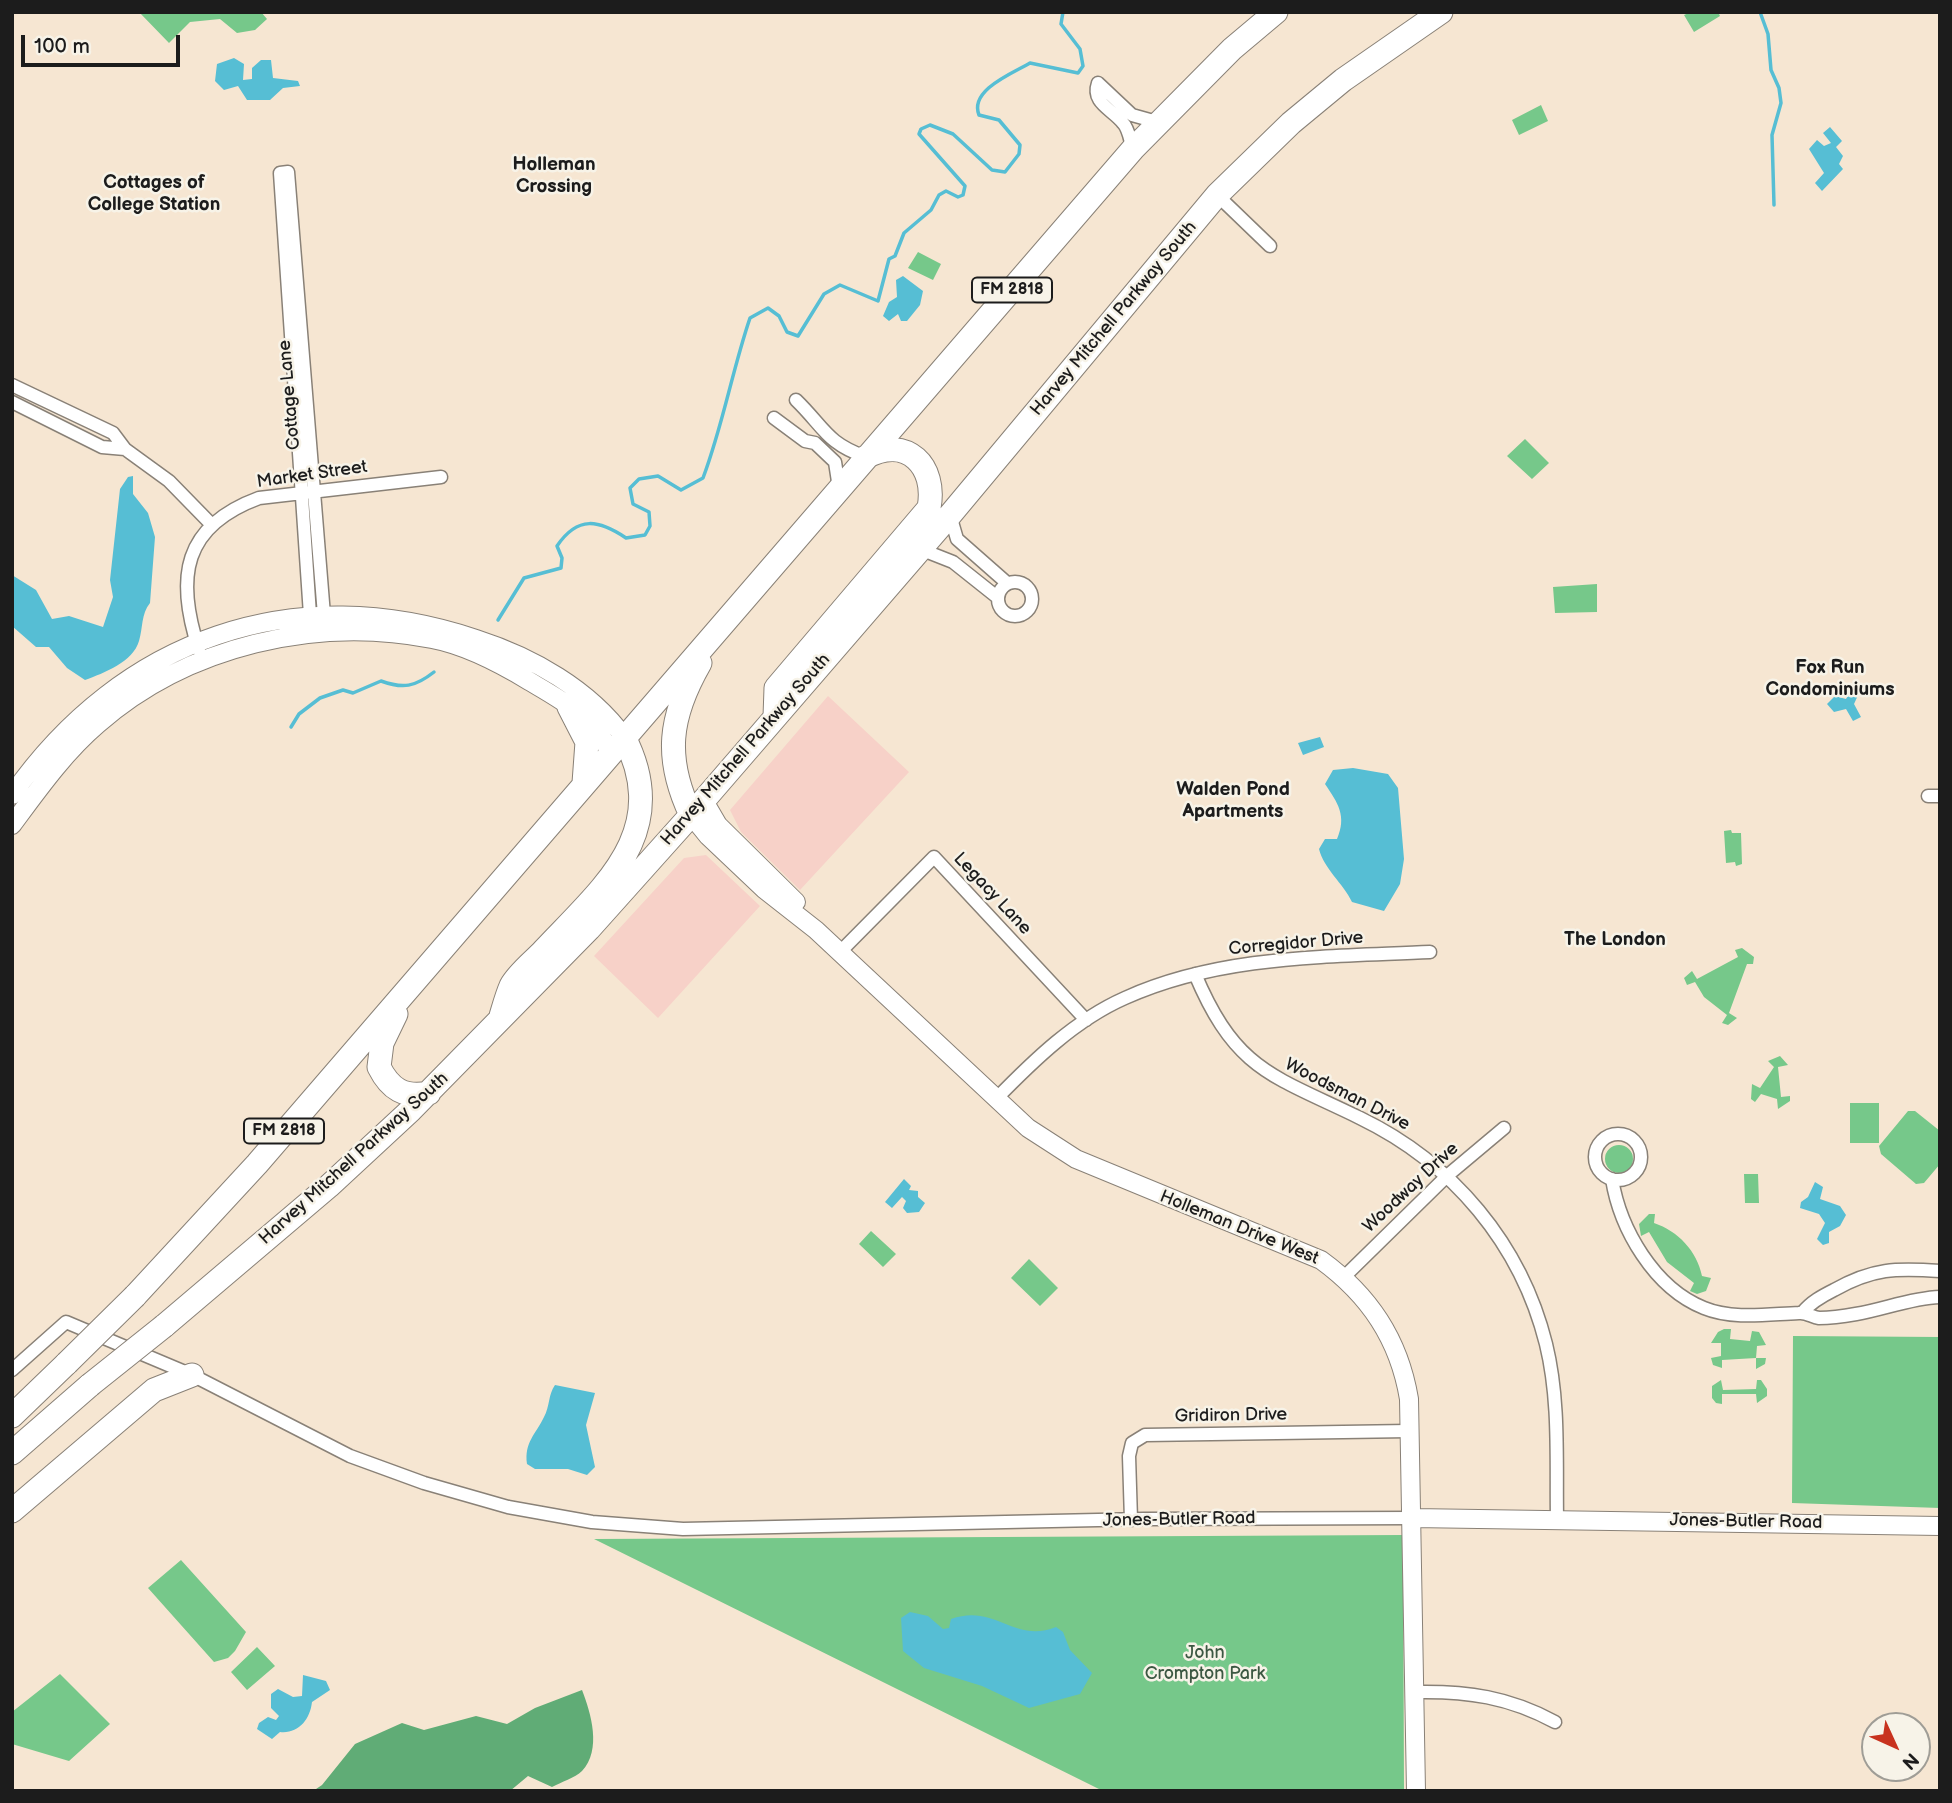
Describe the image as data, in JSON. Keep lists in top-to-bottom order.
{
  "streets": {
    "highway": ["FM 2818", "Harvey Mitchell Parkway South"],
    "street": [
      "Cottage Lane",
      "Market Street",
      "Legacy Lane",
      "Corregidor Drive",
      "Woodsman Drive",
      "Woodway Drive",
      "Holleman Drive West",
      "Gridiron Drive",
      "Jones-Butler Road"
    ]
  },
  "crossings": [
    ["Harvey Mitchell Parkway South", "Holleman Drive West"],
    ["Cottage Lane", "Market Street"],
    ["Legacy Lane", "Corregidor Drive"],
    ["Legacy Lane", "Holleman Drive West"],
    ["Corregidor Drive", "Woodsman Drive"],
    ["Corregidor Drive", "Holleman Drive West"],
    ["Woodsman Drive", "Woodway Drive"],
    ["Woodsman Drive", "Jones-Butler Road"],
    ["Woodway Drive", "Holleman Drive West"],
    ["Holleman Drive West", "Gridiron Drive"],
    ["Holleman Drive West", "Jones-Butler Road"],
    ["Gridiron Drive", "Jones-Butler Road"]
  ],
  "districts": [
    "Holleman Crossing",
    "Cottages of College Station",
    "Fox Run Condominiums",
    "Walden Pond Apartments",
    "The London"
  ],
  "parks": ["John Crompton Park"],
  "scale_bar": "100 m",
  "north": "bottom right"
}
